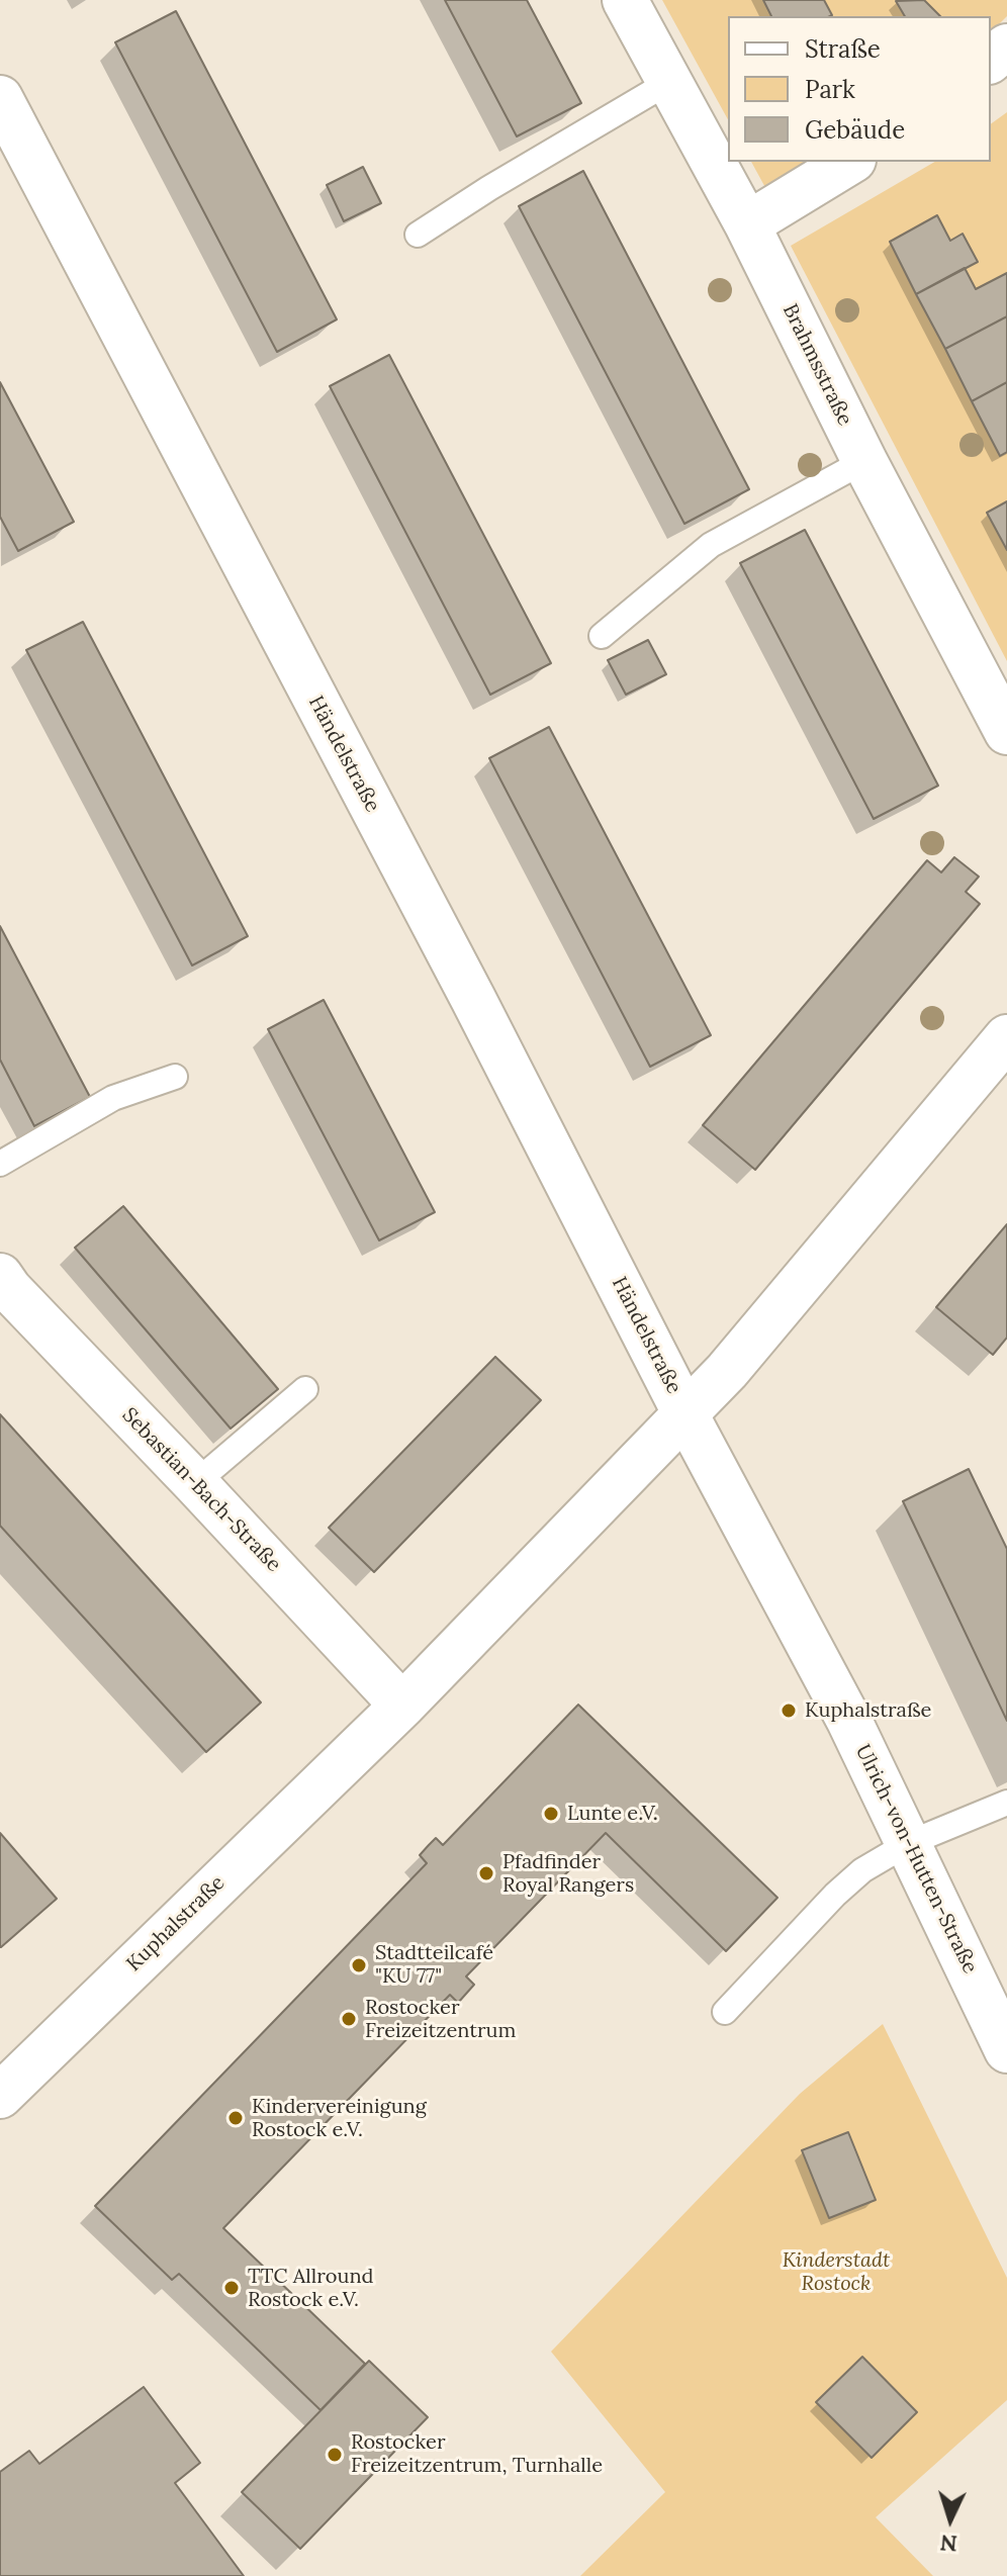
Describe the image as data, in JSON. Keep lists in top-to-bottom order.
{
  "streets": {
    "street": [
      "Brahmsstraße",
      "Händelstraße",
      "Sebastian-Bach-Straße",
      "Ulrich-von-Hutten-Straße",
      "Kuphalstraße"
    ]
  },
  "crossings": [
    ["Händelstraße", "Ulrich-von-Hutten-Straße"],
    ["Händelstraße", "Kuphalstraße"],
    ["Sebastian-Bach-Straße", "Kuphalstraße"],
    ["Ulrich-von-Hutten-Straße", "Kuphalstraße"]
  ],
  "parks": ["Kinderstadt Rostock"],
  "places": [
    "Kuphalstraße",
    "Lunte e.V.",
    "Pfadfinder Royal Rangers",
    "Stadtteilcafé \"KU 77\"",
    "Rostocker Freizeitzentrum",
    "Kindervereinigung Rostock e.V.",
    "TTC Allround Rostock e.V.",
    "Rostocker Freizeitzentrum, Turnhalle"
  ],
  "legend": ["Straße", "Park", "Gebäude"],
  "north": "bottom"
}
